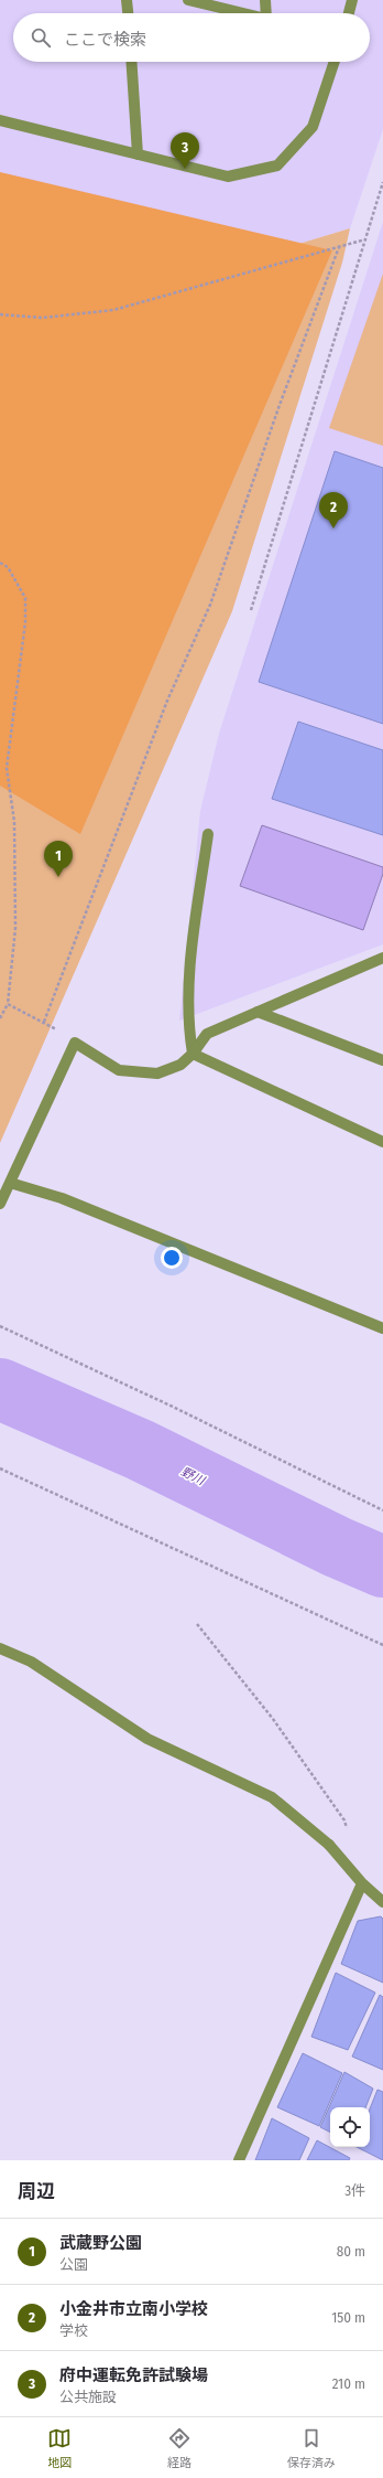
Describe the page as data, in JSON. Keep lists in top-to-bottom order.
{
  "water": ["野川"],
  "page": {
    "search": "ここで検索",
    "pins": ["3", "2", "1"],
    "heading": ["周辺", "3件"],
    "list": [
      {
        "mark": "1",
        "name": "武蔵野公園",
        "note": "公園",
        "value": "80 m"
      },
      {
        "mark": "2",
        "name": "小金井市立南小学校",
        "note": "学校",
        "value": "150 m"
      },
      {
        "mark": "3",
        "name": "府中運転免許試験場",
        "note": "公共施設",
        "value": "210 m"
      }
    ],
    "nav": ["地図", "経路", "保存済み"]
  }
}
